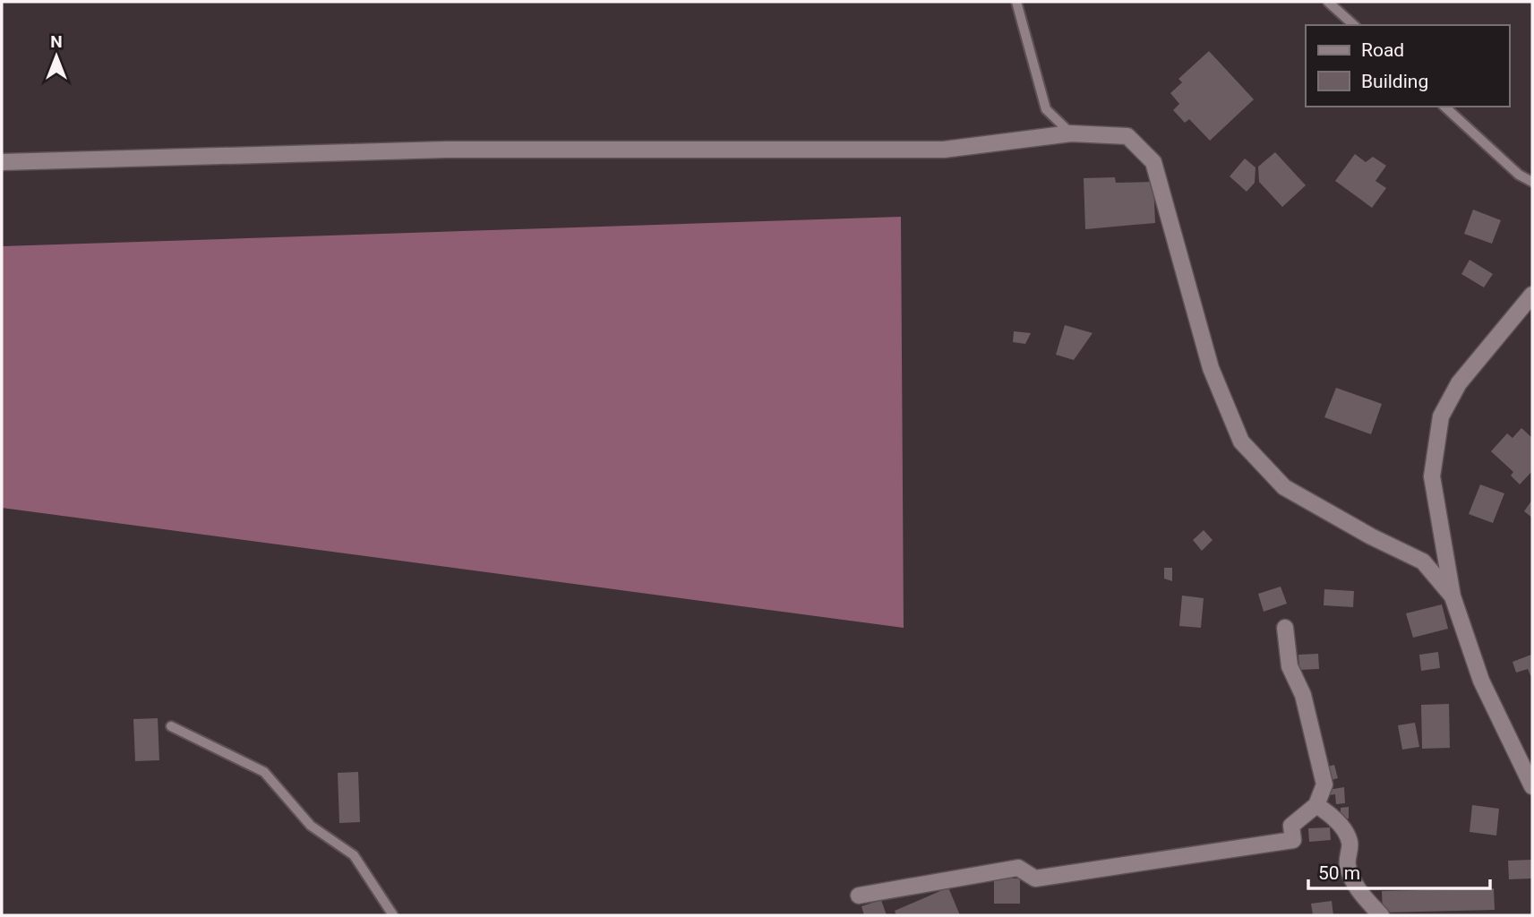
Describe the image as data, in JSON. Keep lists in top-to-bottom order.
{
  "legend": ["Road", "Building"],
  "scale_bar": "50 m",
  "north": "top"
}
